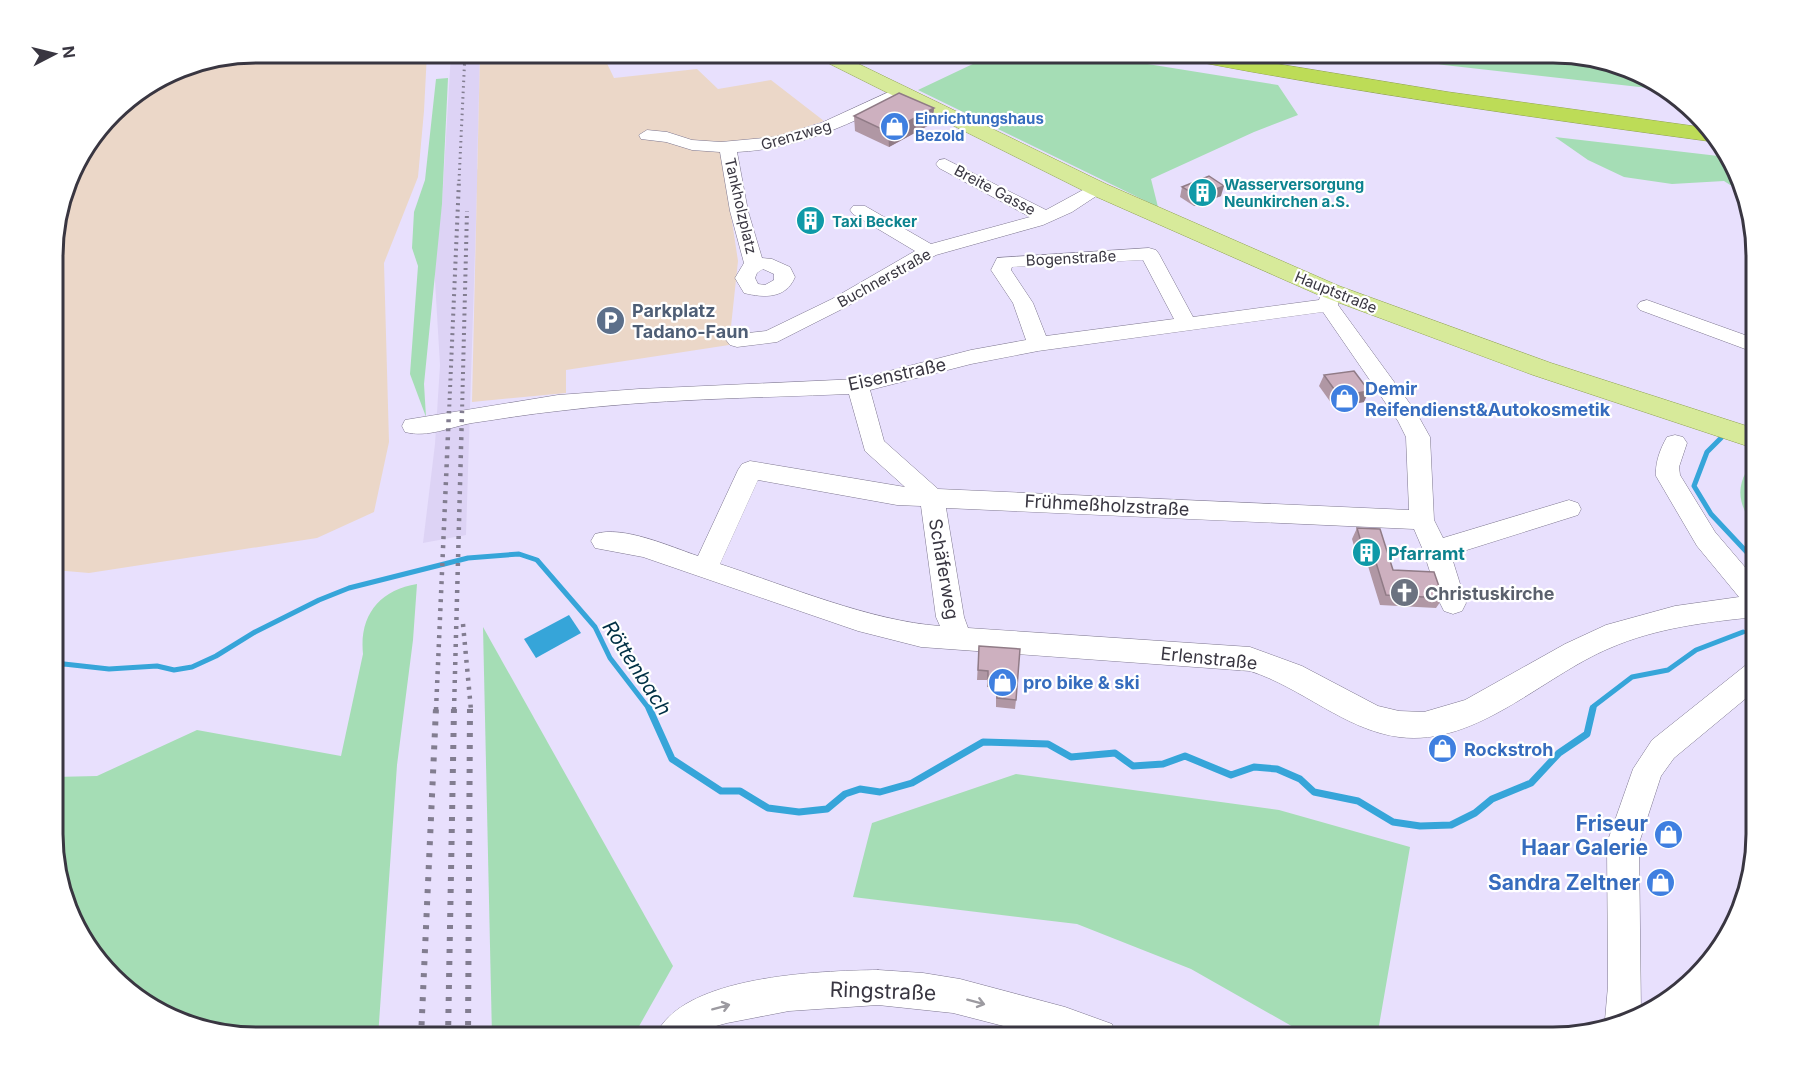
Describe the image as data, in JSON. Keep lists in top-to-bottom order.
{
  "streets": {
    "main road": ["Hauptstraße"],
    "street": [
      "Grenzweg",
      "Breite Gasse",
      "Tankholzplatz",
      "Bogenstraße",
      "Buchnerstraße",
      "Eisenstraße",
      "Frühmeßholzstraße",
      "Schäferweg",
      "Erlenstraße",
      "Ringstraße"
    ]
  },
  "crossings": [
    ["Grenzweg", "Tankholzplatz"],
    ["Grenzweg", "Hauptstraße"],
    ["Breite Gasse", "Buchnerstraße"],
    ["Bogenstraße", "Eisenstraße"],
    ["Buchnerstraße", "Hauptstraße"],
    ["Hauptstraße", "Eisenstraße"],
    ["Frühmeßholzstraße", "Schäferweg"],
    ["Schäferweg", "Erlenstraße"]
  ],
  "one_way": ["Ringstraße"],
  "water": ["Röttenbach"],
  "places": {
    "shop": [
      "Einrichtungshaus Bezold",
      "Demir Reifendienst&Autokosmetik",
      "pro bike & ski",
      "Rockstroh",
      "Friseur Haar Galerie",
      "Sandra Zeltner"
    ],
    "building": ["Wasserversorgung Neunkirchen a.S.", "Taxi Becker", "Pfarramt"],
    "parking": ["Parkplatz Tadano-Faun"],
    "church": ["Christuskirche"]
  },
  "north": "right"
}
